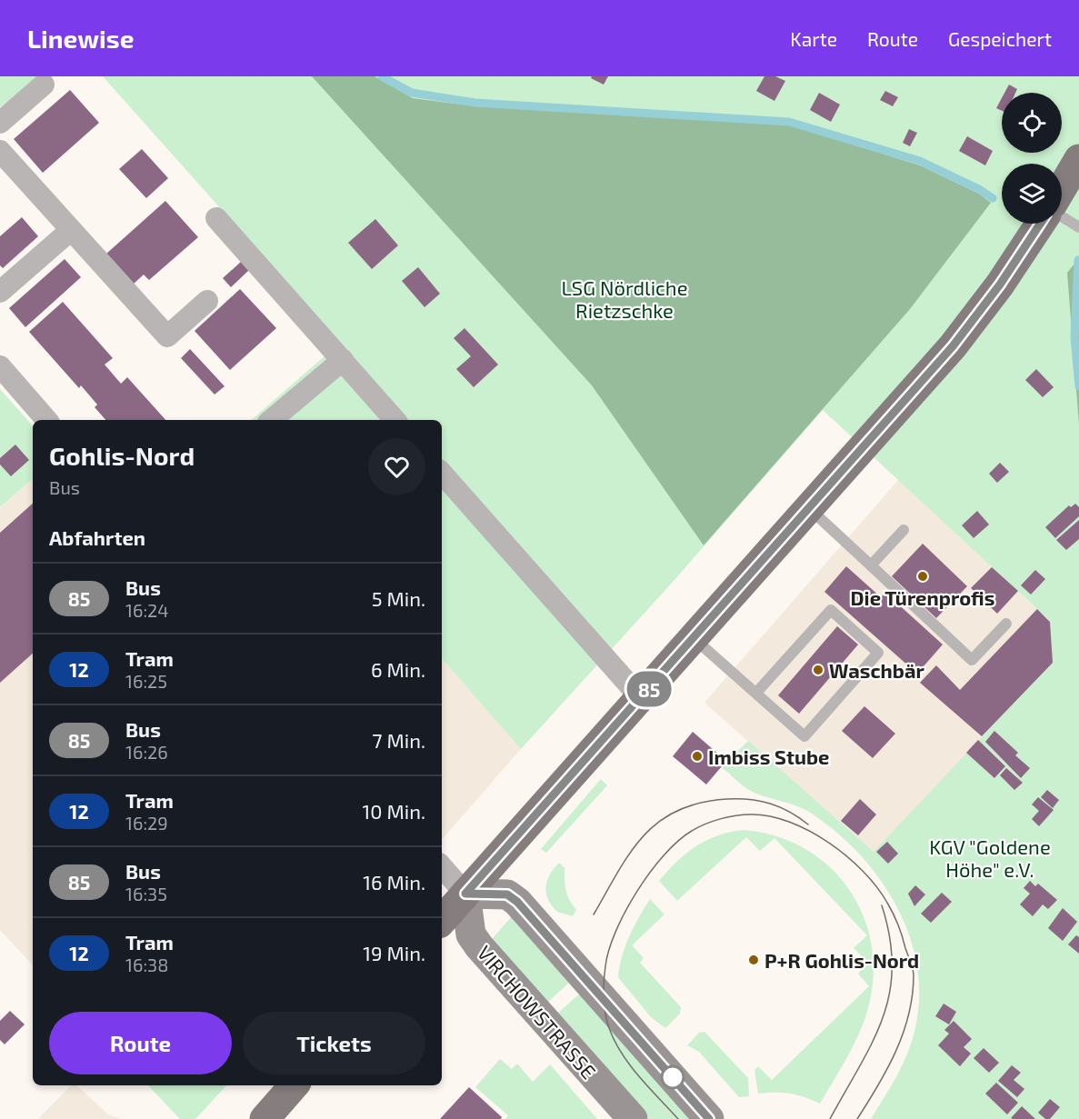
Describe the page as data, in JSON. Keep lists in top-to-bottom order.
{
  "streets": {
    "main road": ["VIRCHOWSTRASSE"]
  },
  "parks": ["LSG Nördliche Rietzschke", "KGV \"Goldene Höhe\" e.V."],
  "places": [
    "Die Türenprofis",
    "Waschbär",
    "Imbiss Stube",
    "P+R Gohlis-Nord"
  ],
  "lines": ["bus line 85"],
  "page": {
    "header": "Linewise",
    "nav": ["Karte", "Route", "Gespeichert"],
    "on_map": "85",
    "heading": [
      ["Gohlis-Nord", "Bus"],
      "Abfahrten"
    ],
    "list": [
      {
        "mark": "85",
        "name": "Bus",
        "note": "16:24",
        "value": "5 Min."
      },
      {
        "mark": "12",
        "name": "Tram",
        "note": "16:25",
        "value": "6 Min."
      },
      {
        "mark": "85",
        "name": "Bus",
        "note": "16:26",
        "value": "7 Min."
      },
      {
        "mark": "12",
        "name": "Tram",
        "note": "16:29",
        "value": "10 Min."
      },
      {
        "mark": "85",
        "name": "Bus",
        "note": "16:35",
        "value": "16 Min."
      },
      {
        "mark": "12",
        "name": "Tram",
        "note": "16:38",
        "value": "19 Min."
      }
    ],
    "buttons": ["Route", "Tickets"]
  }
}
